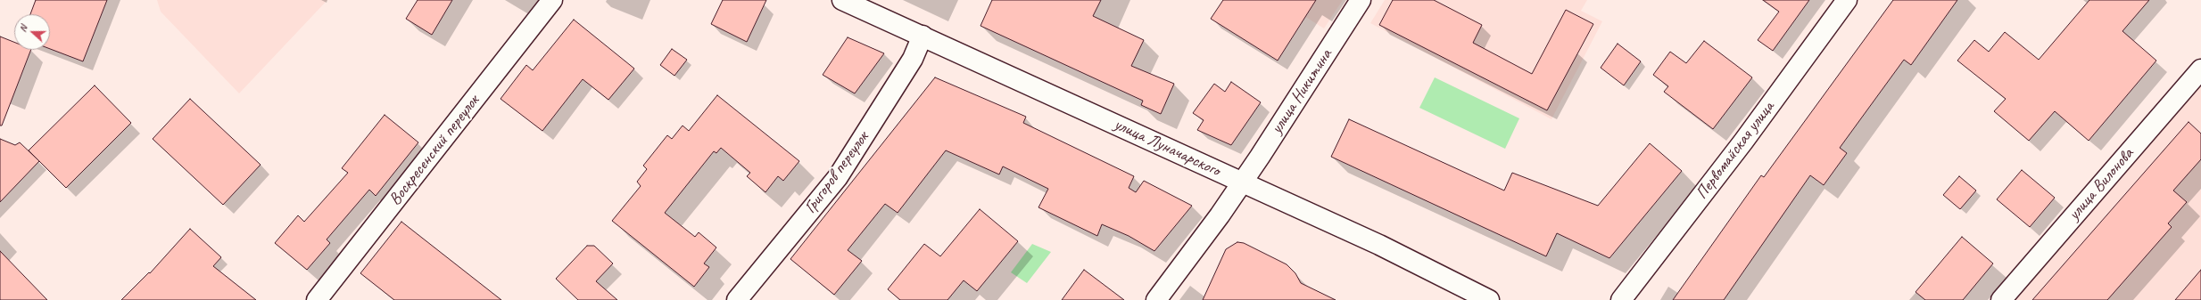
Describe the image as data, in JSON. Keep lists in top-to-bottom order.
{
  "streets": {
    "street": [
      "улица Никитина",
      "улица Луначарского",
      "Воскресенский переулок",
      "Первомайская улица",
      "Григоров переулок",
      "улица Вилонова"
    ]
  },
  "crossings": [
    ["улица Никитина", "улица Луначарского"],
    ["улица Луначарского", "Григоров переулок"]
  ],
  "north": "left"
}
